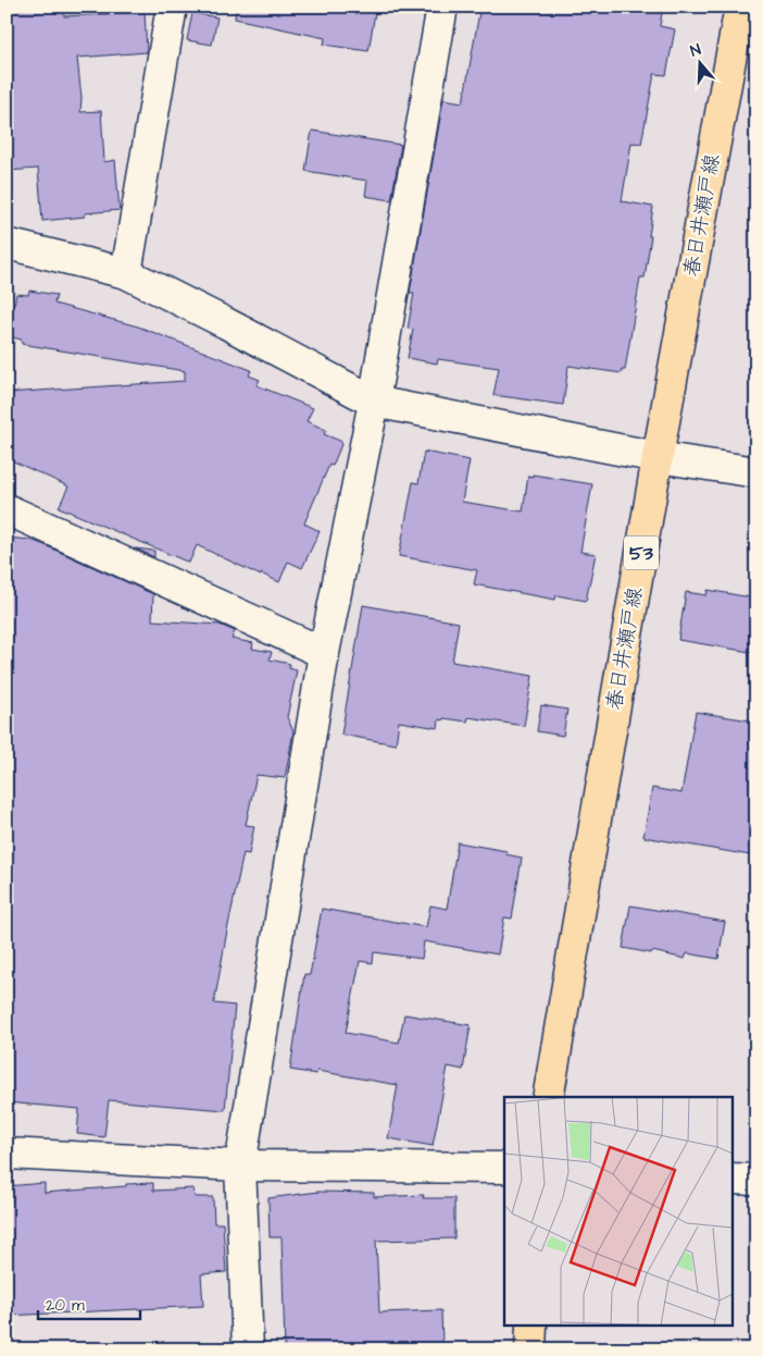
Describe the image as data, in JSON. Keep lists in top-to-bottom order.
{
  "streets": {
    "main road": ["春日井瀬戸線", "53"]
  },
  "scale_bar": "20 m",
  "north": "top"
}
